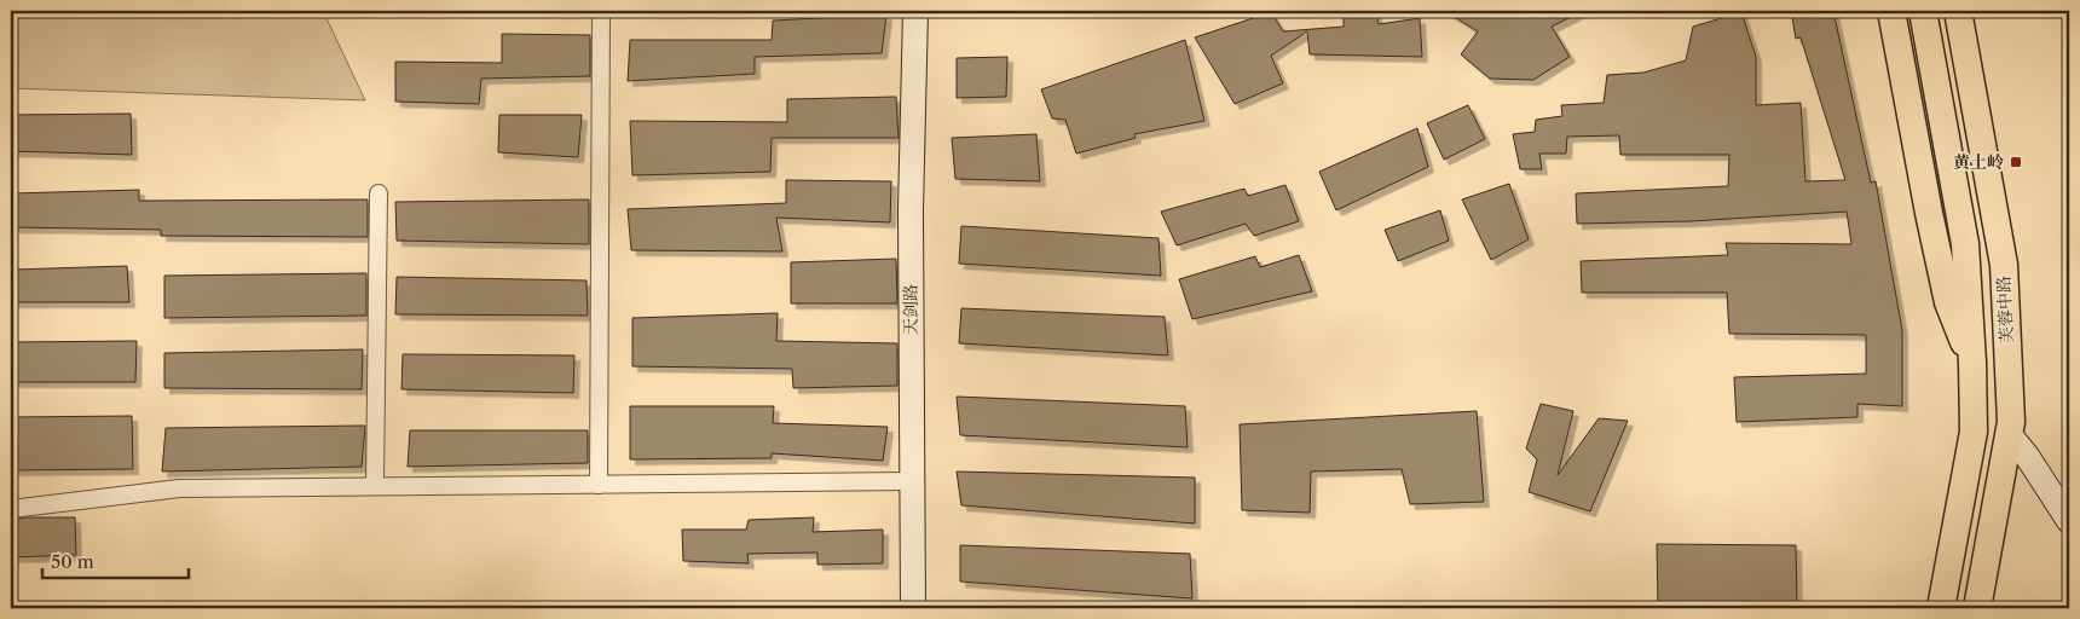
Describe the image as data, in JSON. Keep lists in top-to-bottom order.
{
  "streets": {
    "main road": ["芙蓉中路"],
    "street": ["天剑路"]
  },
  "places": {
    "transit": ["黄土岭"]
  },
  "scale_bar": "50 m"
}
